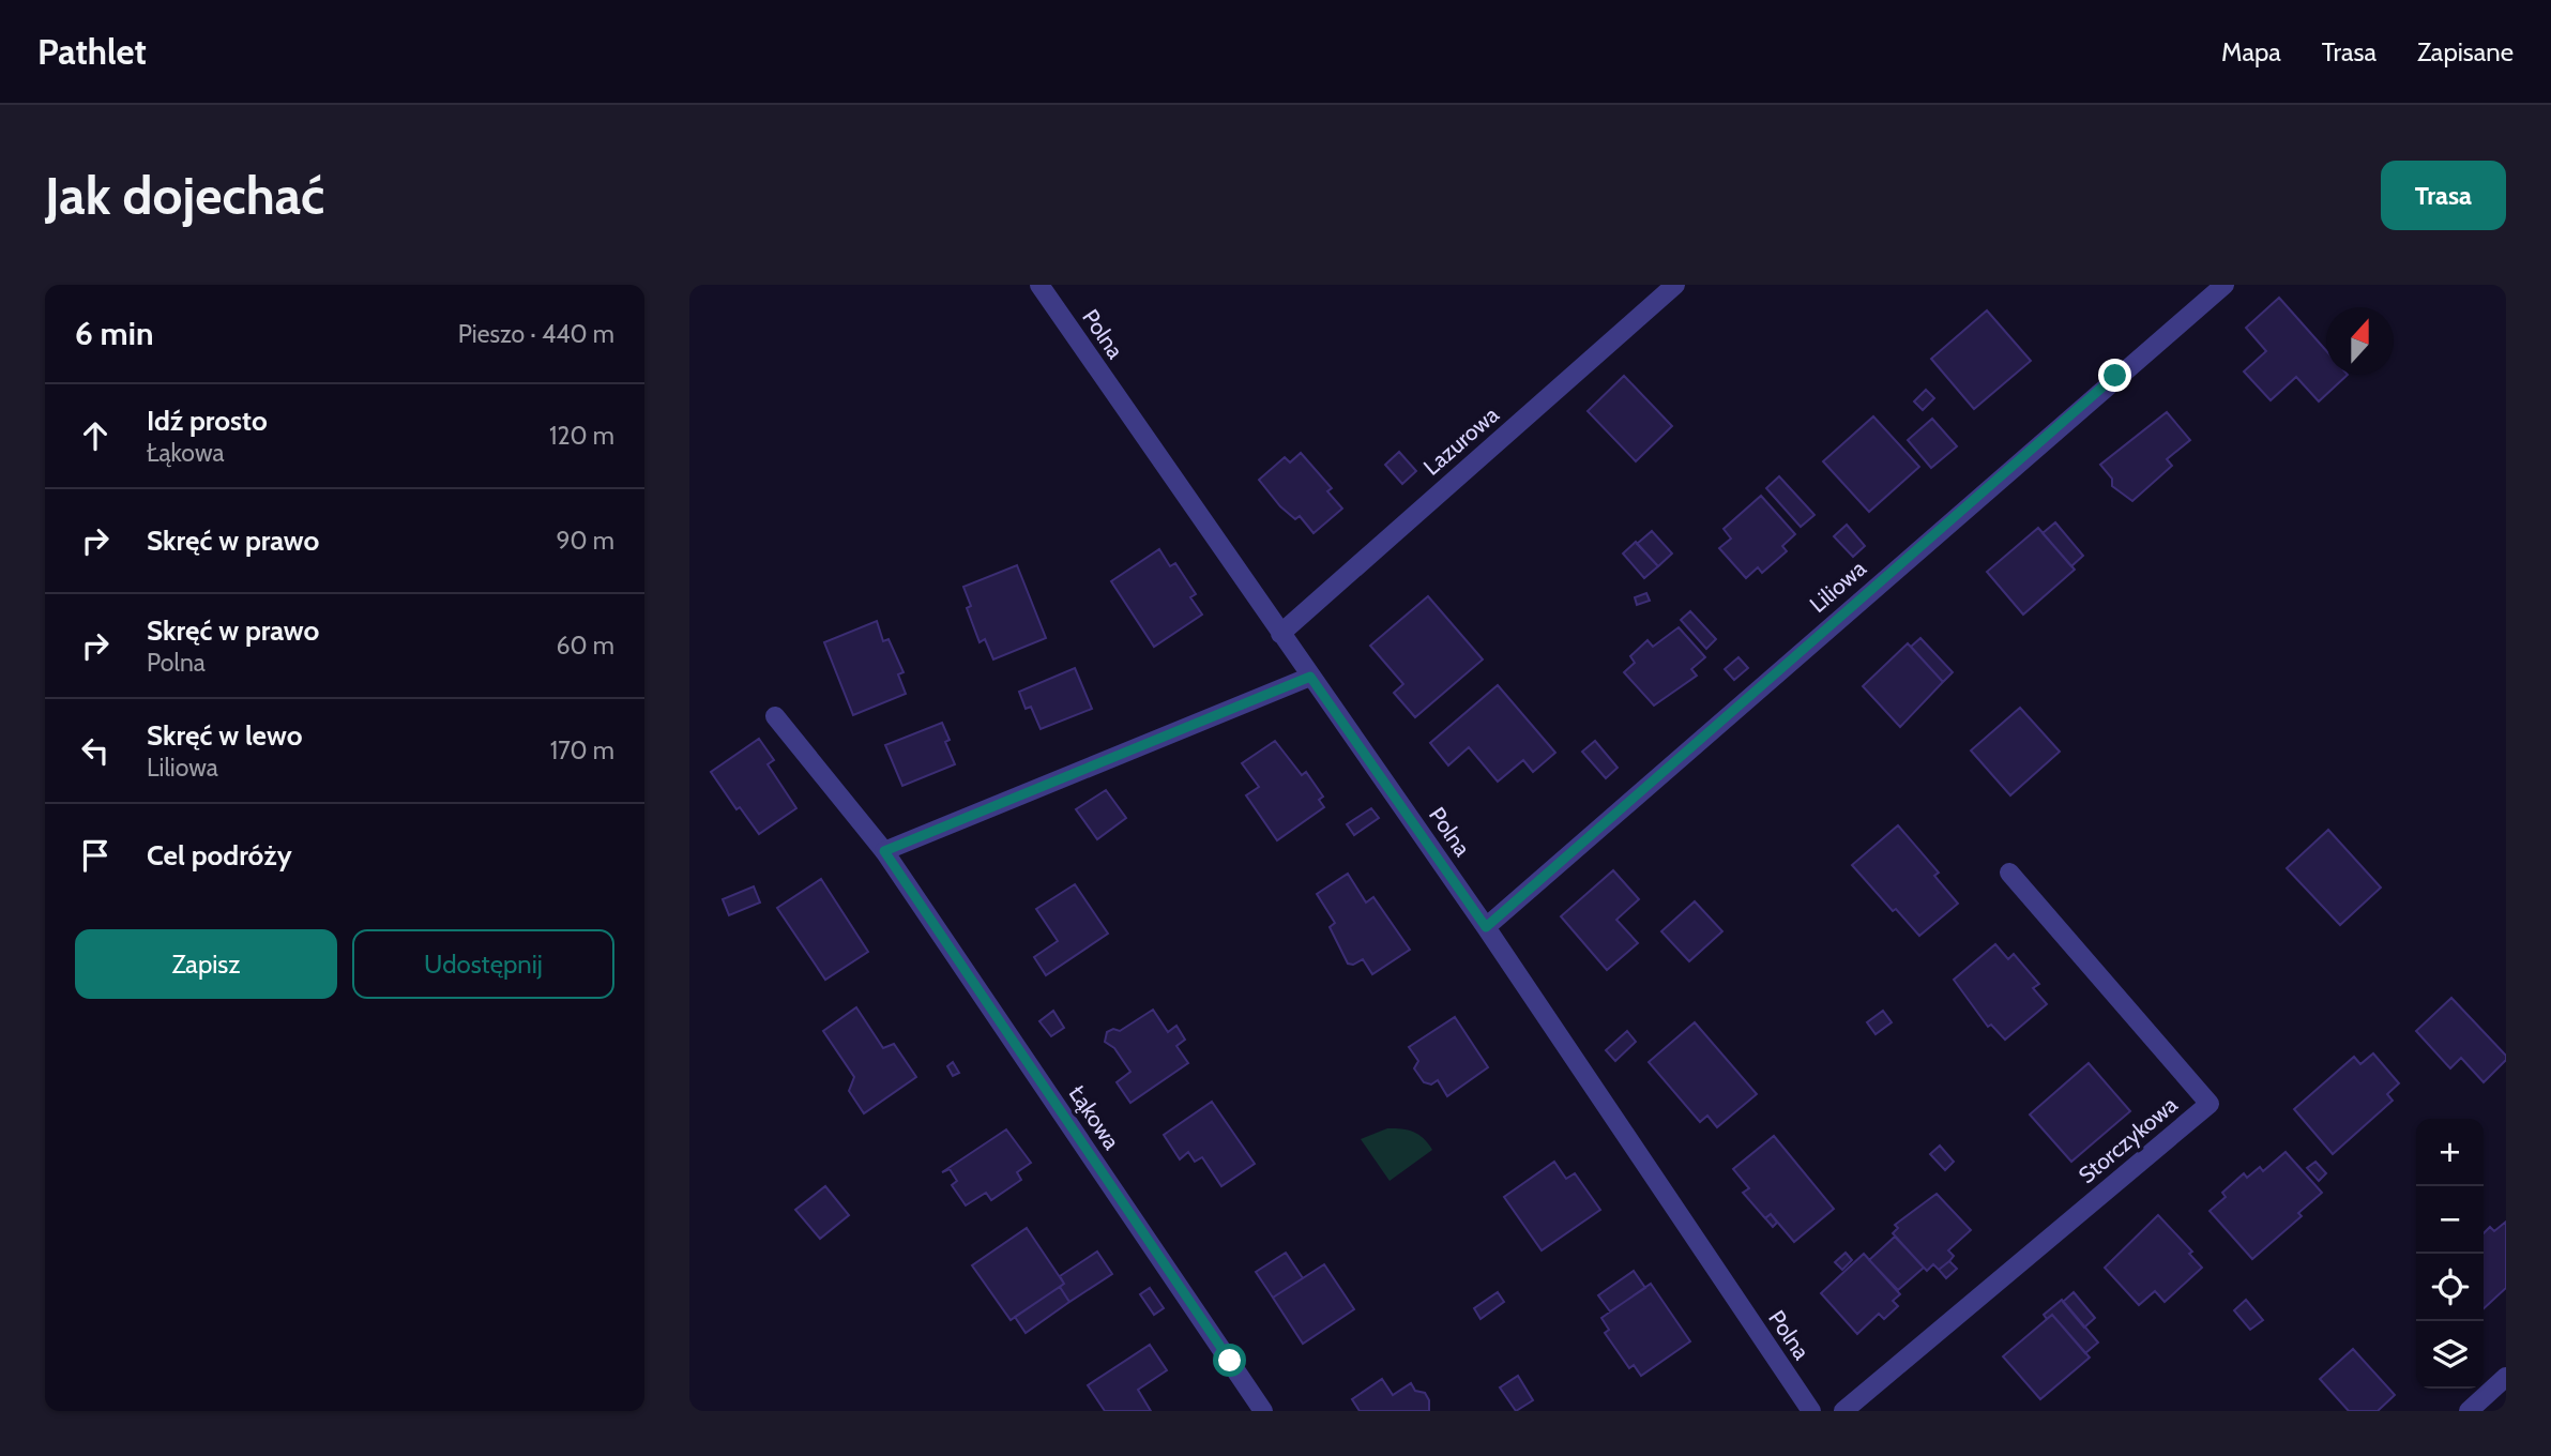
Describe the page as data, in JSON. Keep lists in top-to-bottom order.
{
  "streets": {
    "street": [
      "Polna",
      "Lazurowa",
      "Liliowa",
      "Łąkowa",
      "Storczykowa"
    ]
  },
  "crossings": [
    ["Polna", "Lazurowa"],
    ["Polna", "Liliowa"]
  ],
  "north": "top",
  "page": {
    "header": "Pathlet",
    "nav": ["Mapa", "Trasa", "Zapisane"],
    "buttons": [
      "Trasa",
      ["Zapisz", "Udostępnij"]
    ],
    "title": "Jak dojechać",
    "heading": ["6 min", "Pieszo · 440 m"],
    "list": [
      ["Idź prosto", "Łąkowa", "120 m"],
      ["Skręć w prawo", "90 m"],
      ["Skręć w prawo", "Polna", "60 m"],
      ["Skręć w lewo", "Liliowa", "170 m"],
      "Cel podróży"
    ],
    "map_buttons": ["+", "−"]
  }
}
